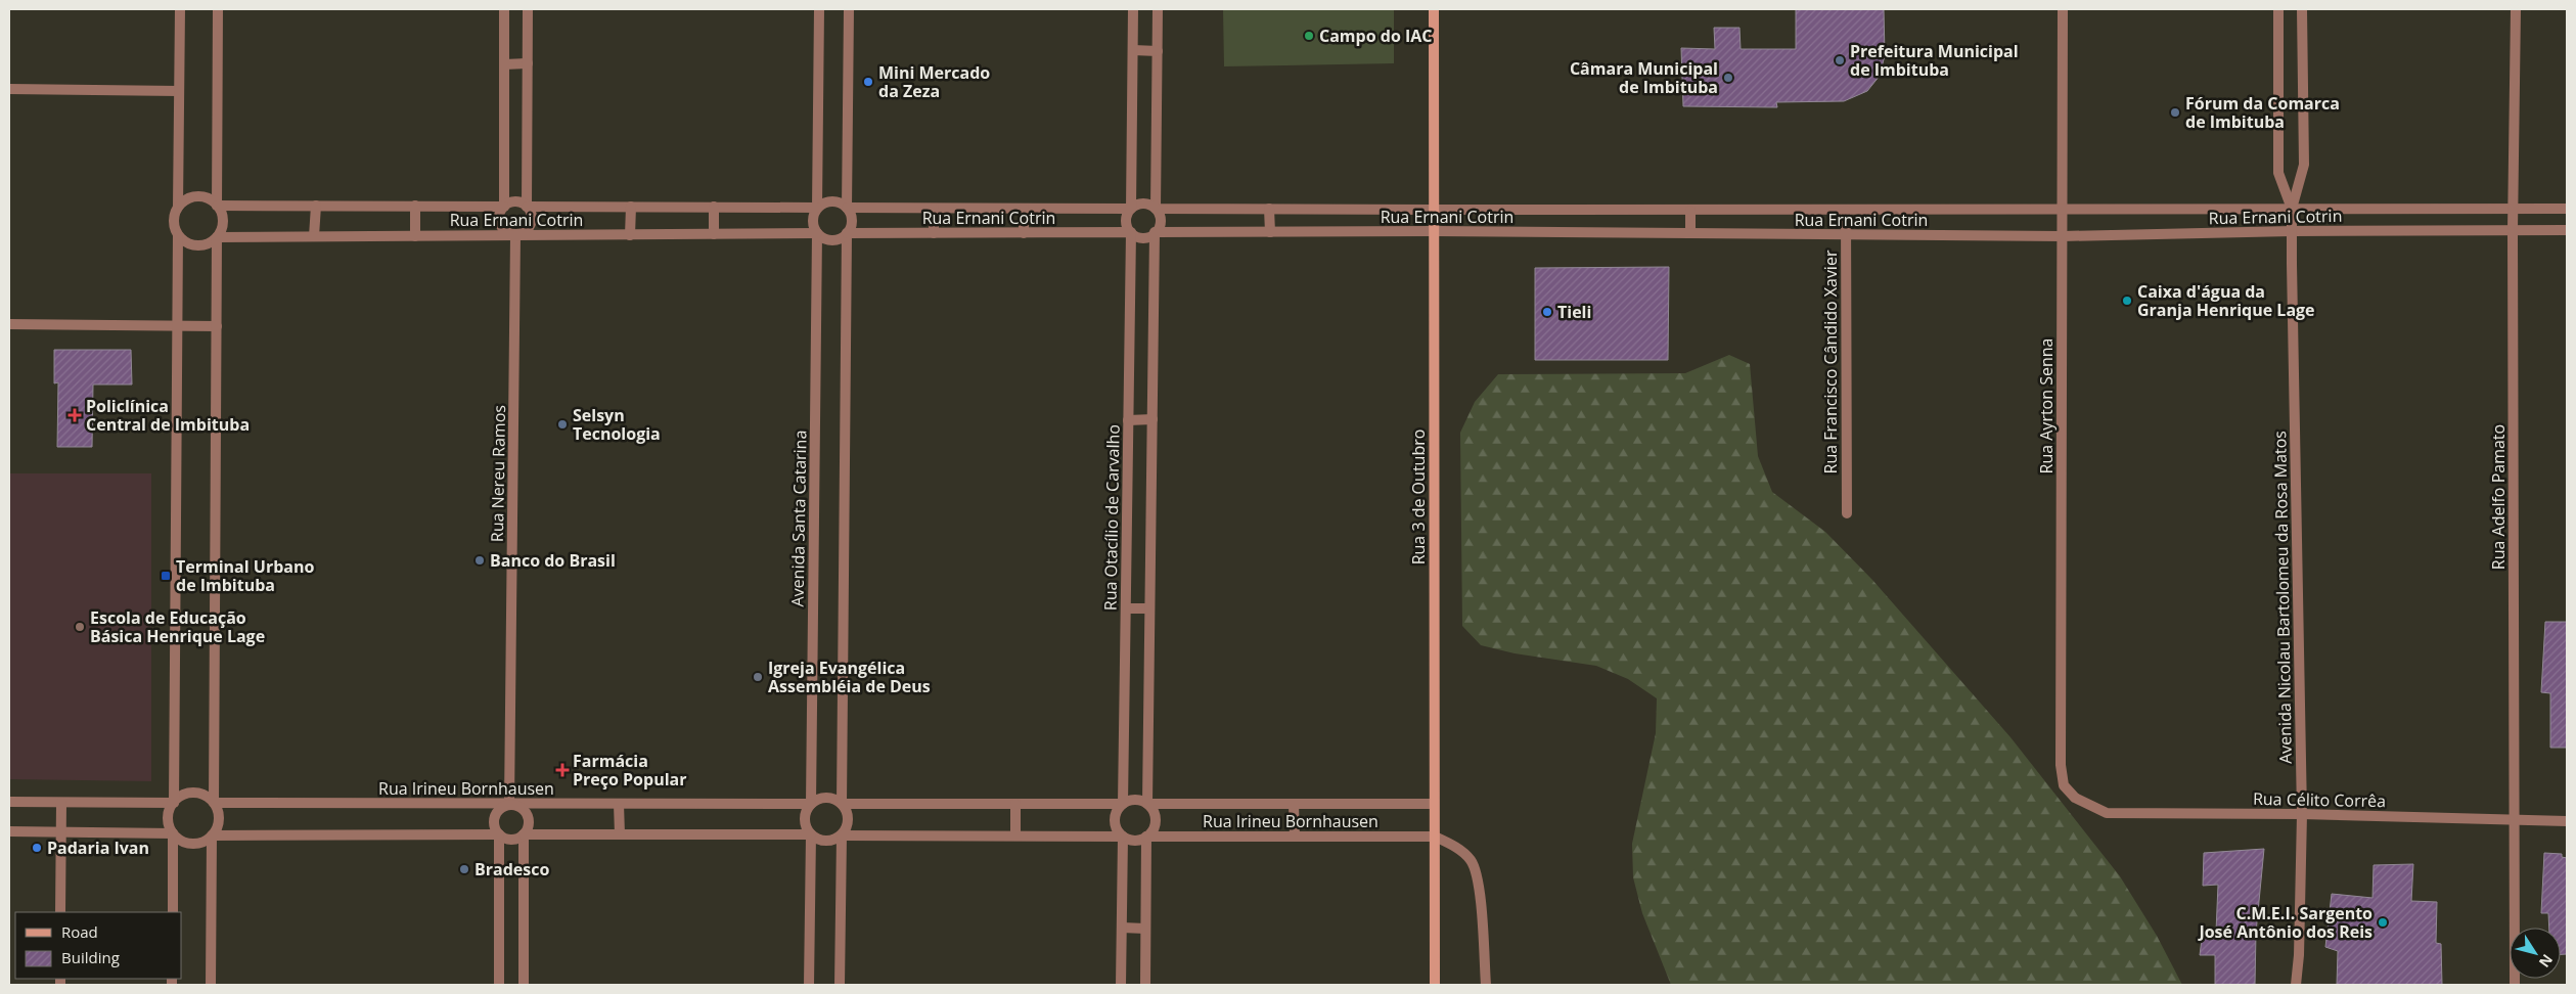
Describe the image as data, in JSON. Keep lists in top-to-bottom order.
{
  "streets": {
    "main road": ["Rua 3 de Outubro"],
    "street": [
      "Rua Ernani Cotrin",
      "Rua Francisco Cândido Xavier",
      "Rua Ayrton Senna",
      "Rua Nereu Ramos",
      "Rua Adelfo Pamato",
      "Rua Otacílio de Carvalho",
      "Avenida Santa Catarina",
      "Avenida Nicolau Bartolomeu da Rosa Matos",
      "Rua Irineu Bornhausen",
      "Rua Célito Corrêa"
    ]
  },
  "crossings": [
    ["Rua Ernani Cotrin", "Rua Francisco Cândido Xavier"],
    ["Rua Ernani Cotrin", "Rua Ayrton Senna"],
    ["Rua Ernani Cotrin", "Rua Nereu Ramos"],
    ["Rua Ernani Cotrin", "Rua 3 de Outubro"],
    ["Rua Ernani Cotrin", "Rua Adelfo Pamato"],
    ["Rua Ernani Cotrin", "Rua Otacílio de Carvalho"],
    ["Rua Ernani Cotrin", "Avenida Santa Catarina"],
    ["Rua Ernani Cotrin", "Avenida Nicolau Bartolomeu da Rosa Matos"],
    ["Rua Ayrton Senna", "Rua Célito Corrêa"],
    ["Rua Nereu Ramos", "Rua Irineu Bornhausen"],
    ["Rua 3 de Outubro", "Rua Irineu Bornhausen"],
    ["Rua Adelfo Pamato", "Rua Célito Corrêa"],
    ["Rua Otacílio de Carvalho", "Rua Irineu Bornhausen"],
    ["Avenida Santa Catarina", "Rua Irineu Bornhausen"],
    ["Avenida Nicolau Bartolomeu da Rosa Matos", "Rua Célito Corrêa"]
  ],
  "places": {
    "other": [
      "Campo do IAC",
      "Prefeitura Municipal de Imbituba",
      "Câmara Municipal de Imbituba",
      "Mini Mercado da Zeza",
      "Fórum da Comarca de Imbituba",
      "Caixa d'água da Granja Henrique Lage",
      "Tieli",
      "Selsyn Tecnologia",
      "Banco do Brasil",
      "Escola de Educação Básica Henrique Lage",
      "Igreja Evangélica Assembléia de Deus",
      "Padaria Ivan",
      "Bradesco",
      "C.M.E.I. Sargento José Antônio dos Reis"
    ],
    "health": ["Policlínica Central de Imbituba", "Farmácia Preço Popular"],
    "transit": ["Terminal Urbano de Imbituba"]
  },
  "legend": ["Road", "Building"],
  "north": "bottom right"
}
